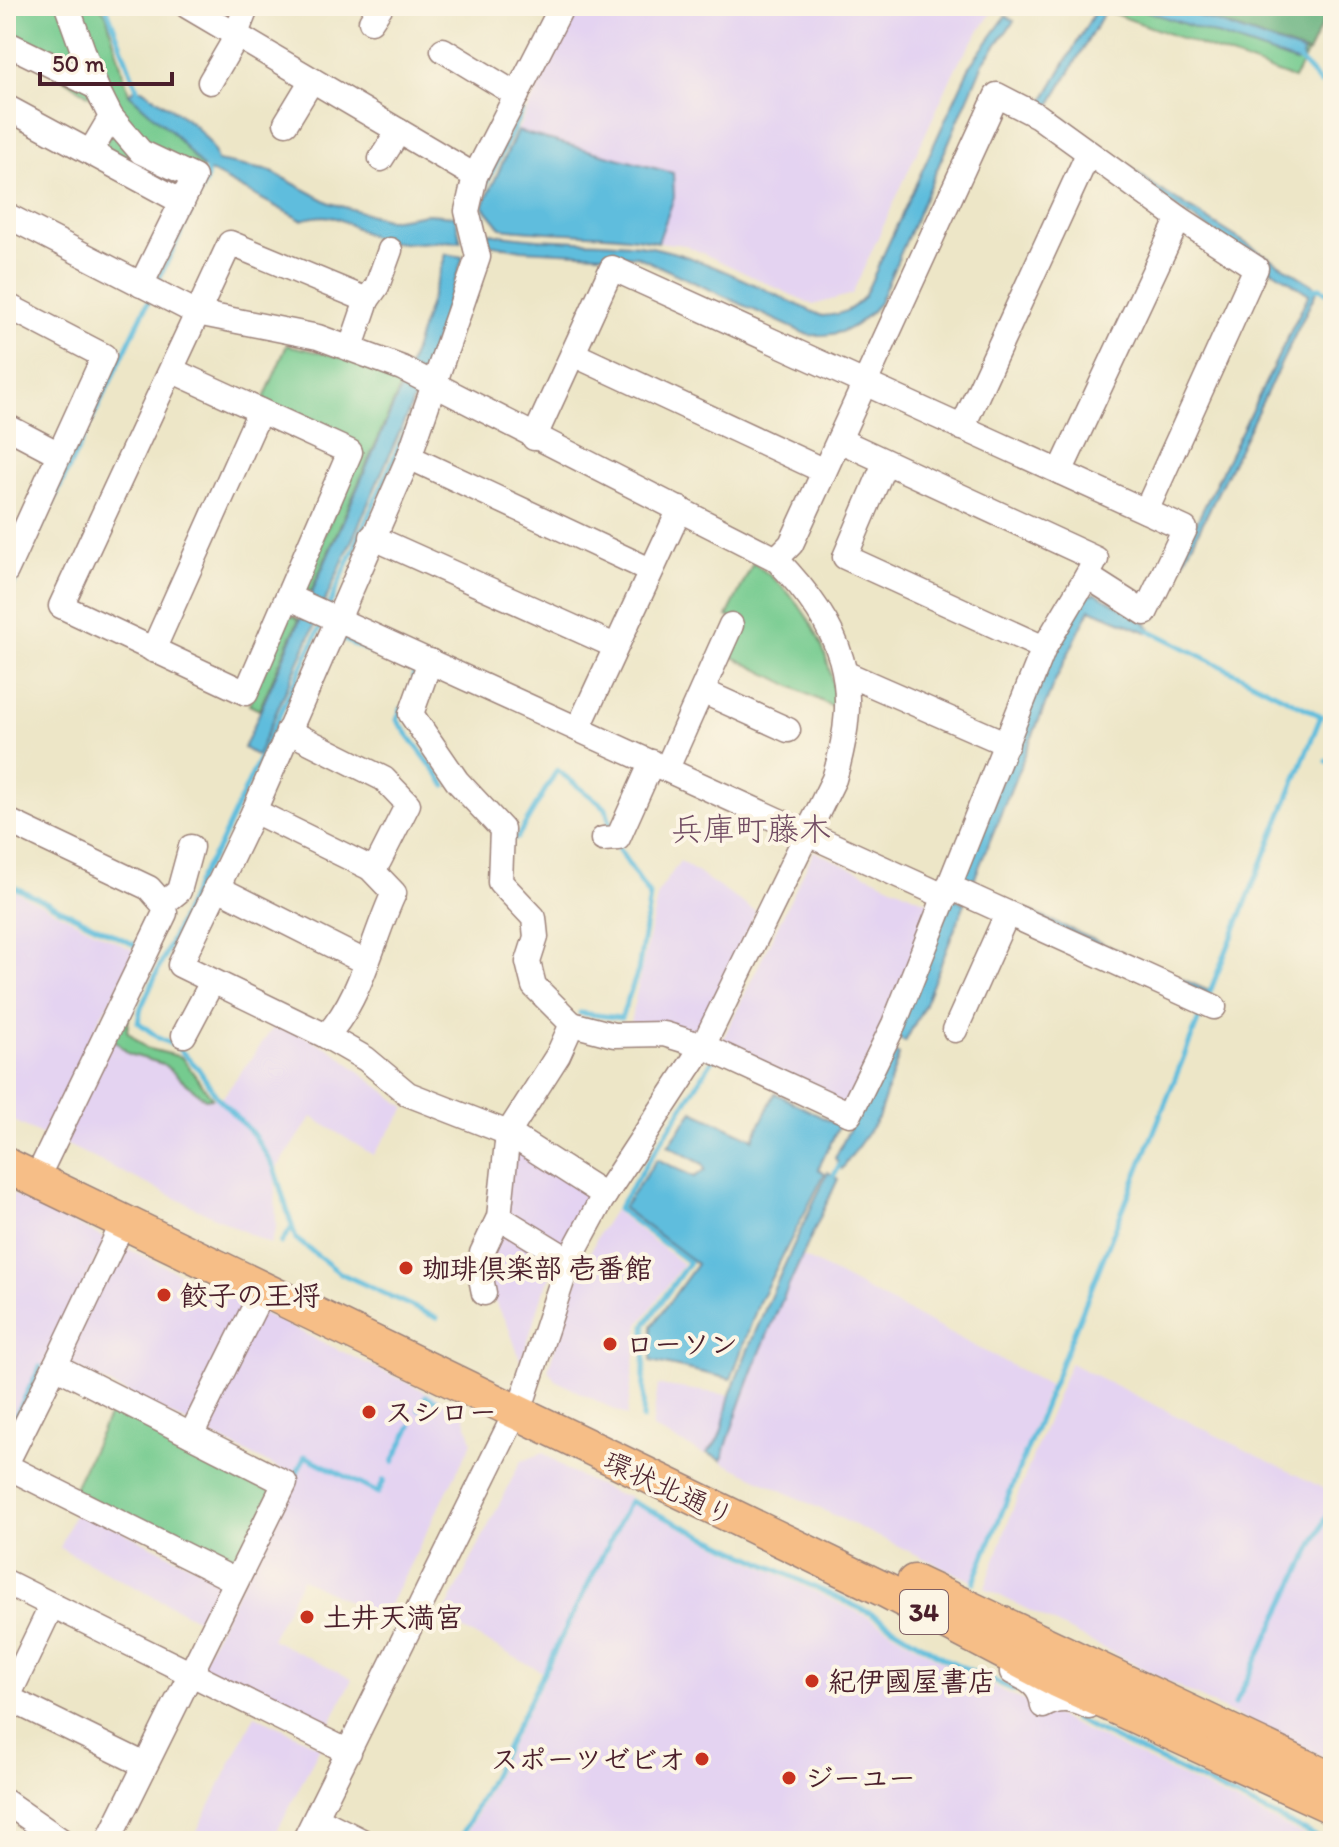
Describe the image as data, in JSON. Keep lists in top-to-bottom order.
{
  "streets": {
    "highway": ["環状北通り", "34"]
  },
  "districts": ["兵庫町藤木"],
  "places": [
    "珈琲倶楽部 壱番館",
    "餃子の王将",
    "ローソン",
    "スシロー",
    "土井天満宮",
    "紀伊國屋書店",
    "スポーツゼビオ",
    "ジーユー"
  ],
  "scale_bar": "50 m"
}
